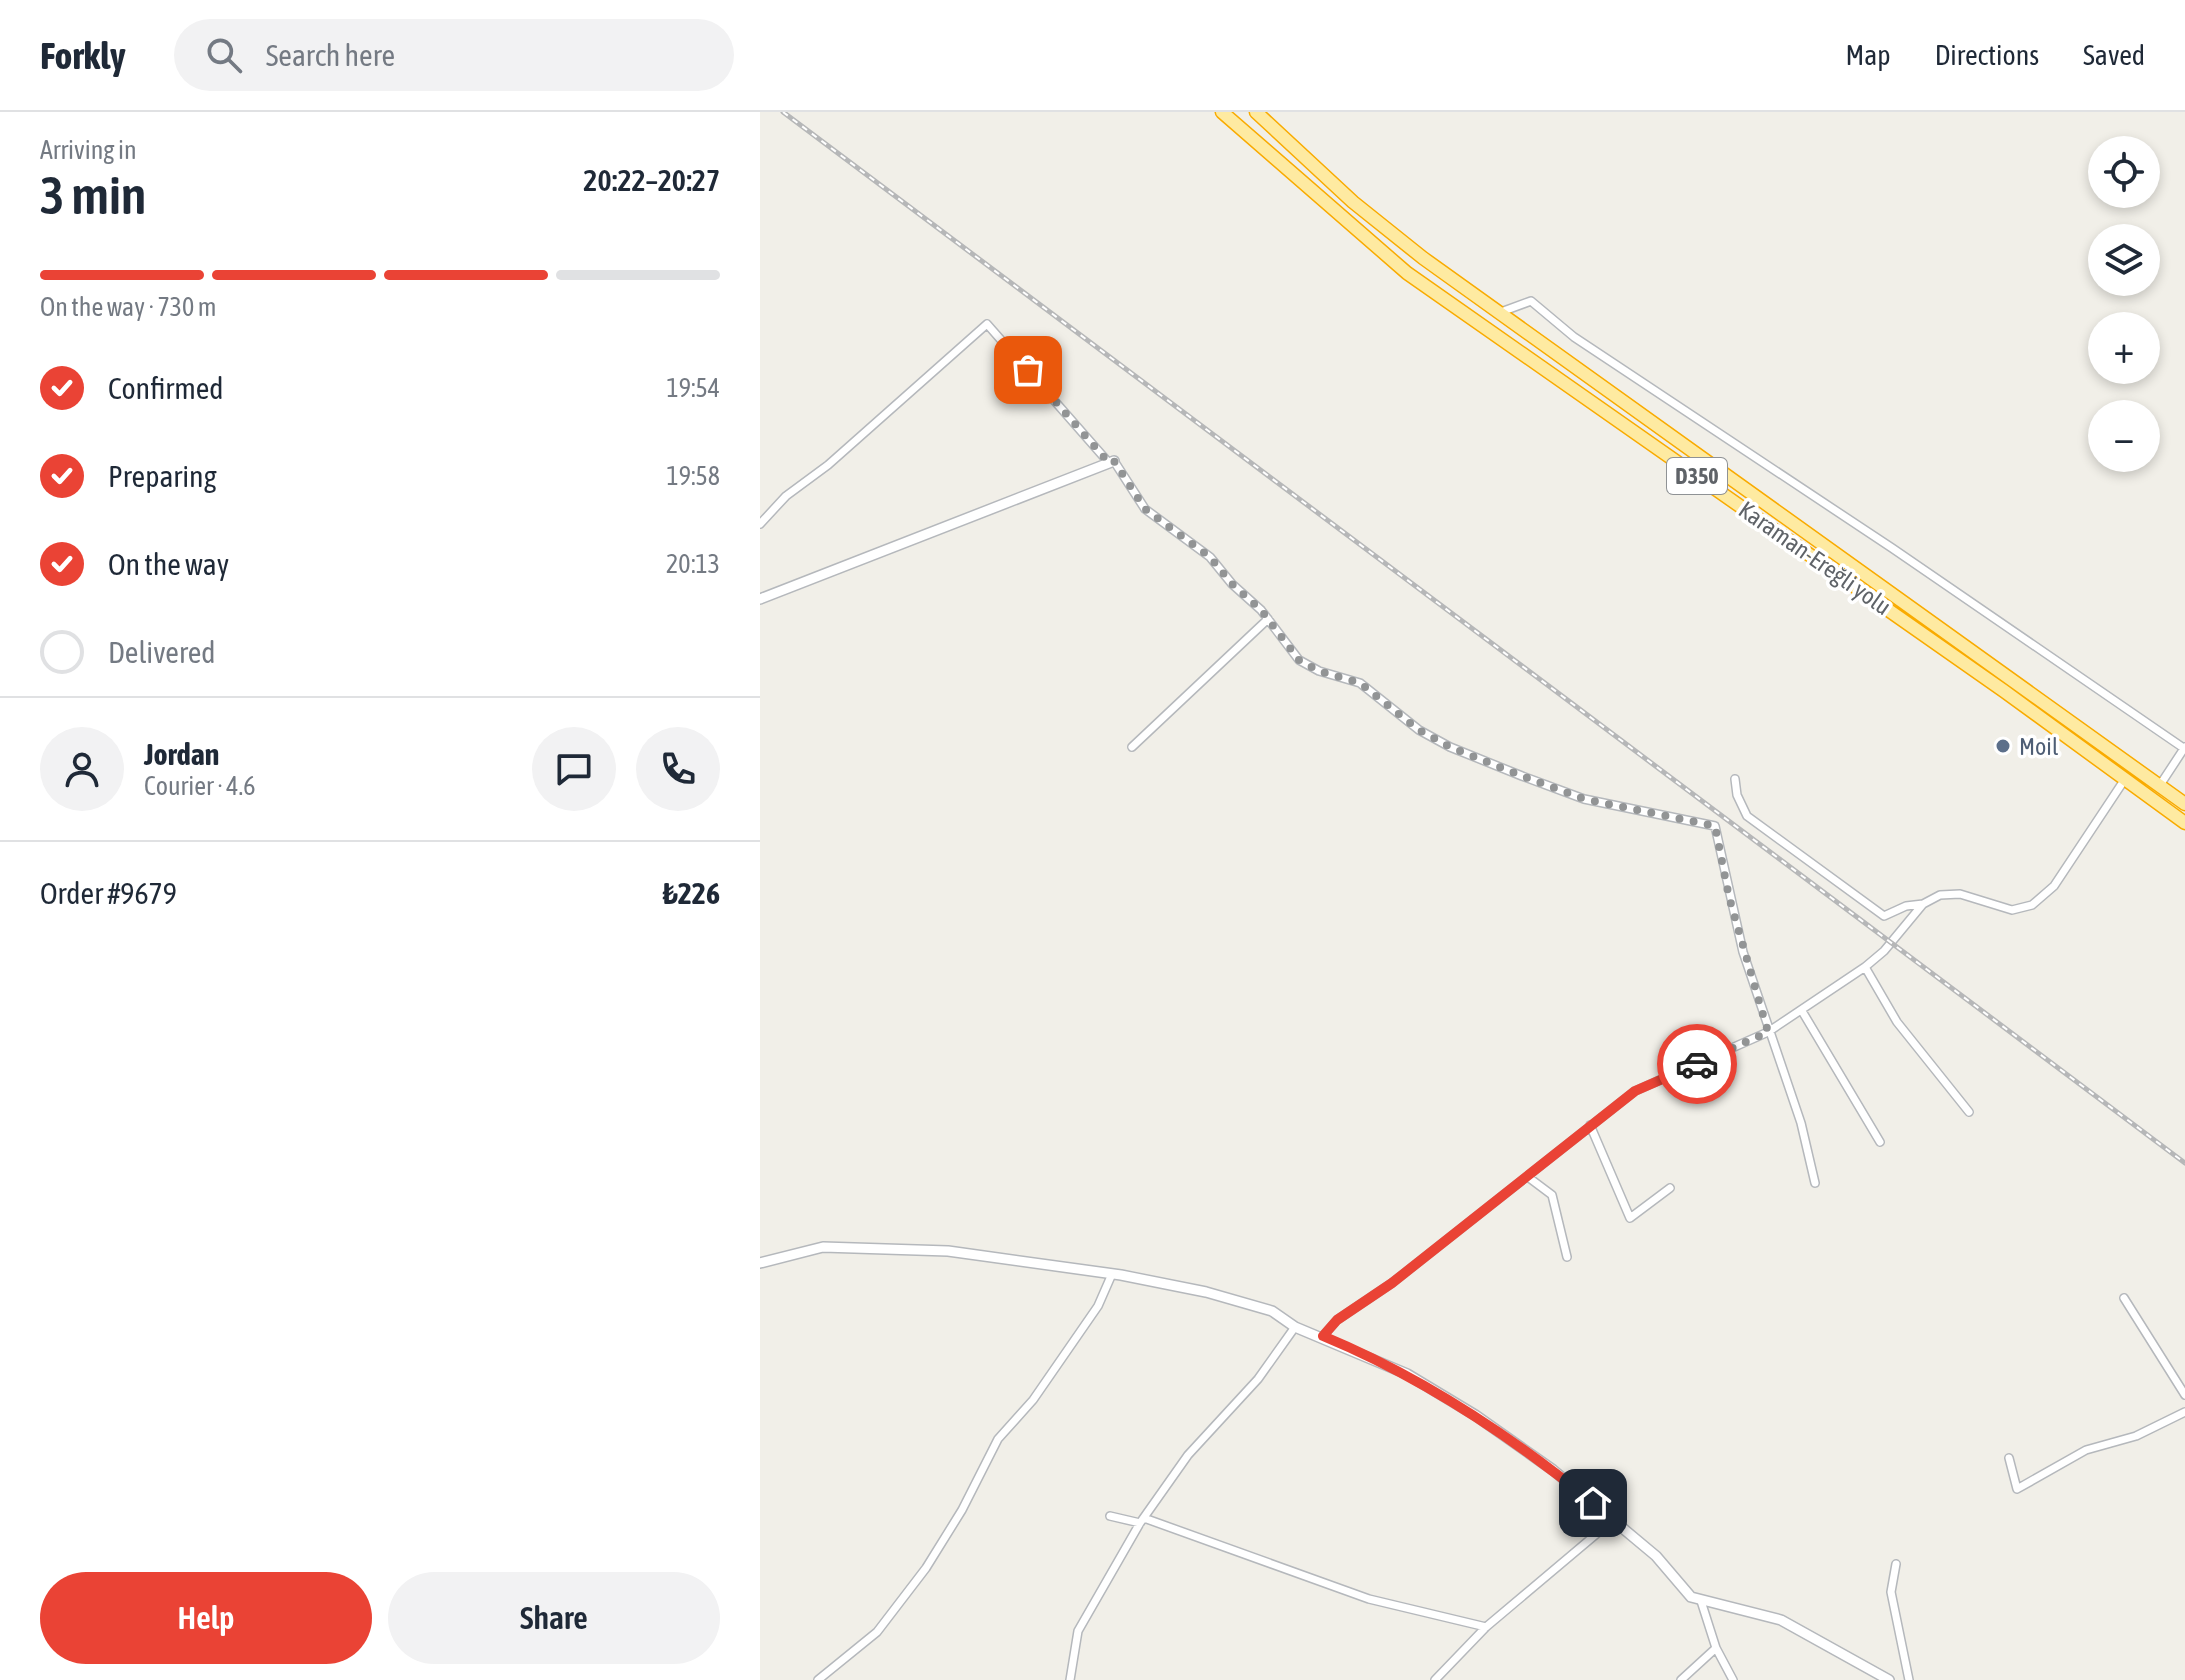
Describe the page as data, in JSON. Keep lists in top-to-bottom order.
{
  "streets": {
    "highway": ["D350", "Karaman-Ereğli yolu"]
  },
  "places": ["Moil"],
  "page": {
    "header": "Forkly",
    "search": "Search here",
    "nav": ["Map", "Directions", "Saved"],
    "heading": ["3 min", "Arriving in", "20:22–20:27"],
    "panel": [
      "Jordan",
      "Courier · 4.6",
      "Order #9679",
      "₺226"
    ],
    "map_buttons": ["+", "−"],
    "bar": "On the way · 730 m",
    "list": [
      ["Confirmed", "19:54"],
      ["Preparing", "19:58"],
      ["On the way", "20:13"],
      "Delivered"
    ],
    "buttons": ["Help", "Share"]
  }
}
